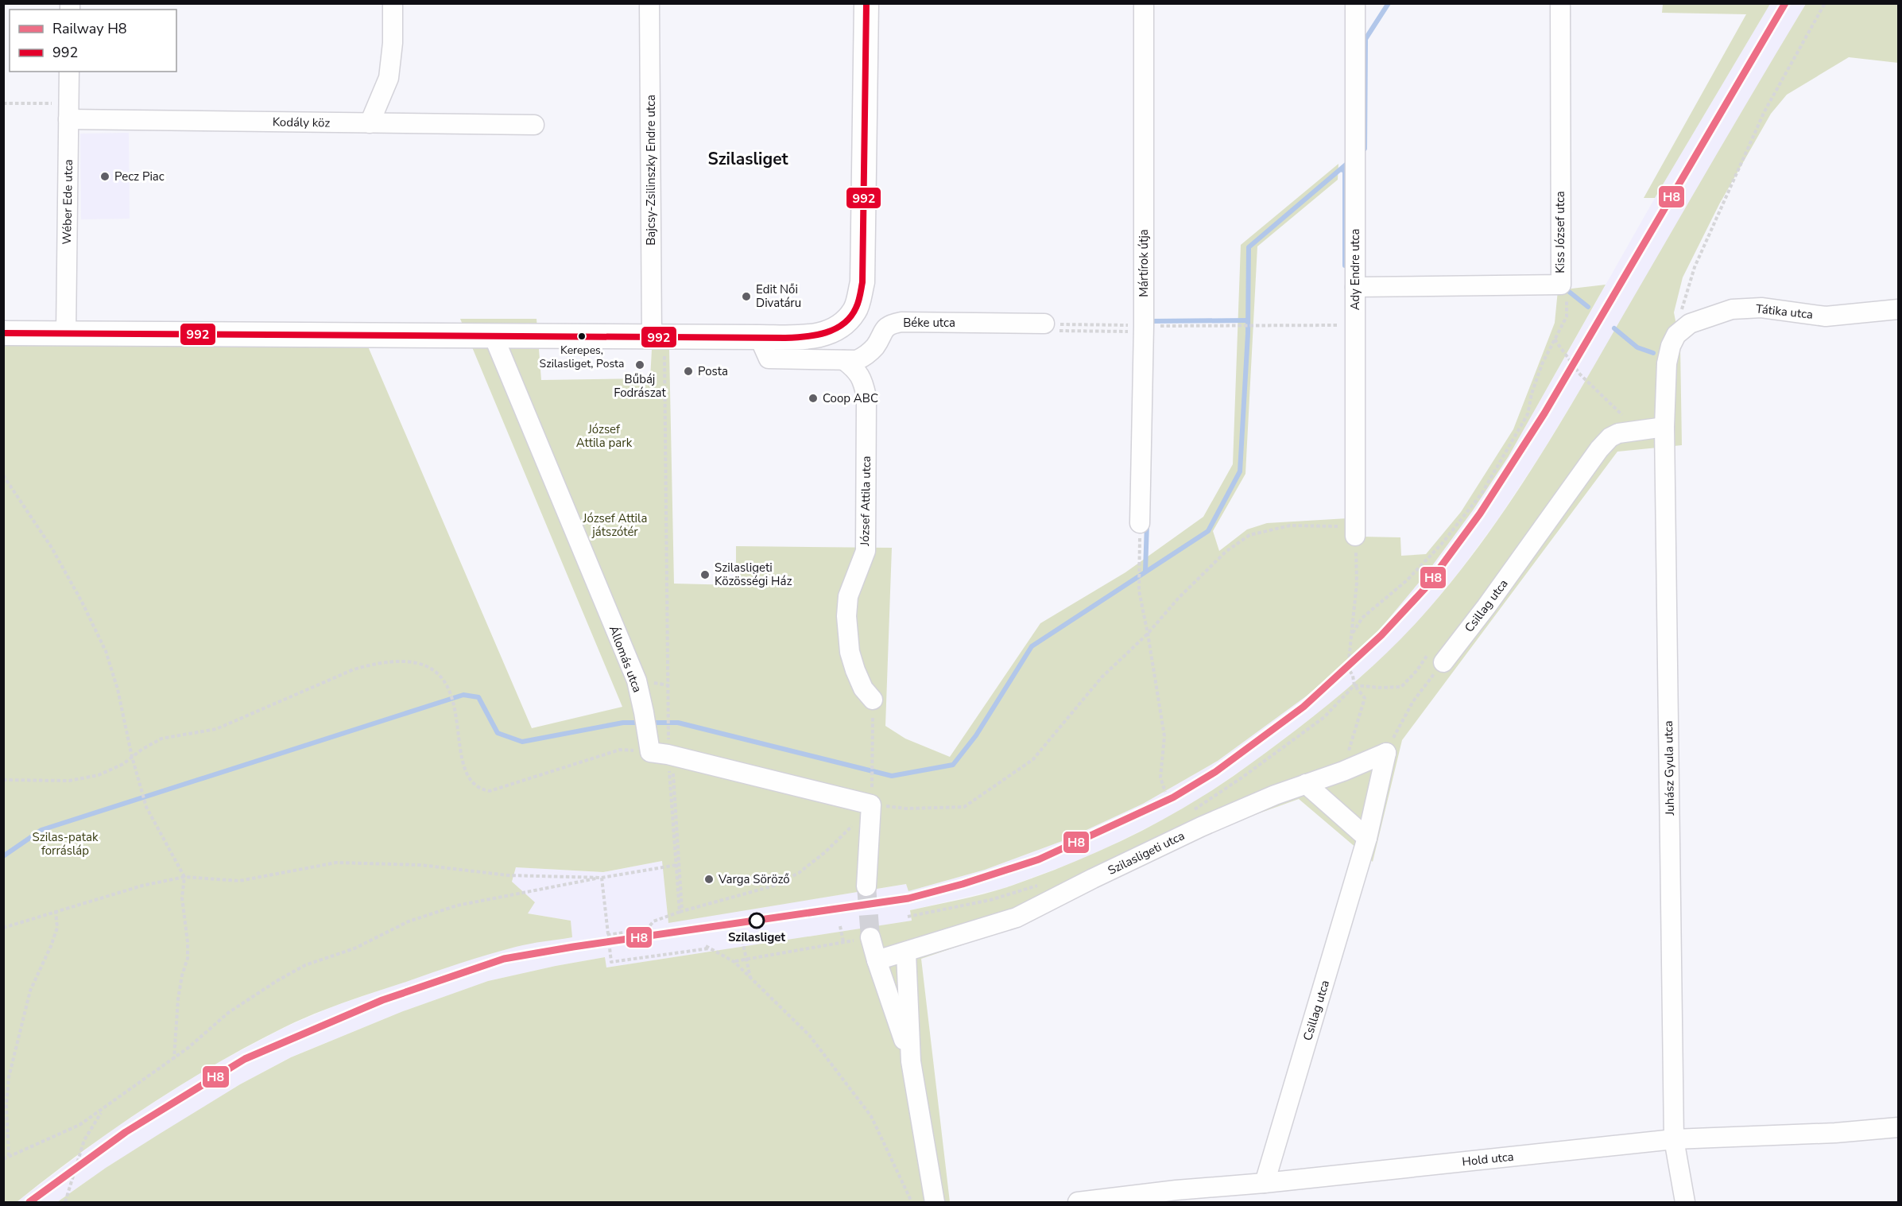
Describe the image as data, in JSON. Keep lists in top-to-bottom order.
{
  "streets": {
    "street": [
      "Kodály köz",
      "Bajcsy-Zsilinszky Endre utca",
      "Wéber Ede utca",
      "Kiss József utca",
      "Mártírok útja",
      "Ady Endre utca",
      "Tátika utca",
      "Béke utca",
      "József Attila utca",
      "Csillag utca",
      "Állomás utca",
      "Juhász Gyula utca",
      "Szilasligeti utca",
      "Hold utca"
    ]
  },
  "crossings": [
    ["Kodály köz", "Wéber Ede utca"],
    ["Kiss József utca", "Ady Endre utca"],
    ["Tátika utca", "Juhász Gyula utca"],
    ["Béke utca", "József Attila utca"],
    ["Csillag utca", "Juhász Gyula utca"],
    ["Csillag utca", "Szilasligeti utca"],
    ["Csillag utca", "Hold utca"],
    ["Juhász Gyula utca", "Hold utca"]
  ],
  "districts": ["Szilasliget"],
  "parks": ["József Attila park", "József Attila játszótér", "Szilas-patak forrásláp"],
  "places": [
    "Pecz Piac",
    "Edit Női Divatáru",
    "Kerepes, Szilasliget, Posta",
    "Bűbáj Fodrászat",
    "Posta",
    "Coop ABC",
    "Szilasligeti Közösségi Ház",
    "Varga Söröző",
    "Szilasliget"
  ],
  "lines": ["rail line H8", "transit line 992"],
  "legend": ["Railway H8", "992"]
}
